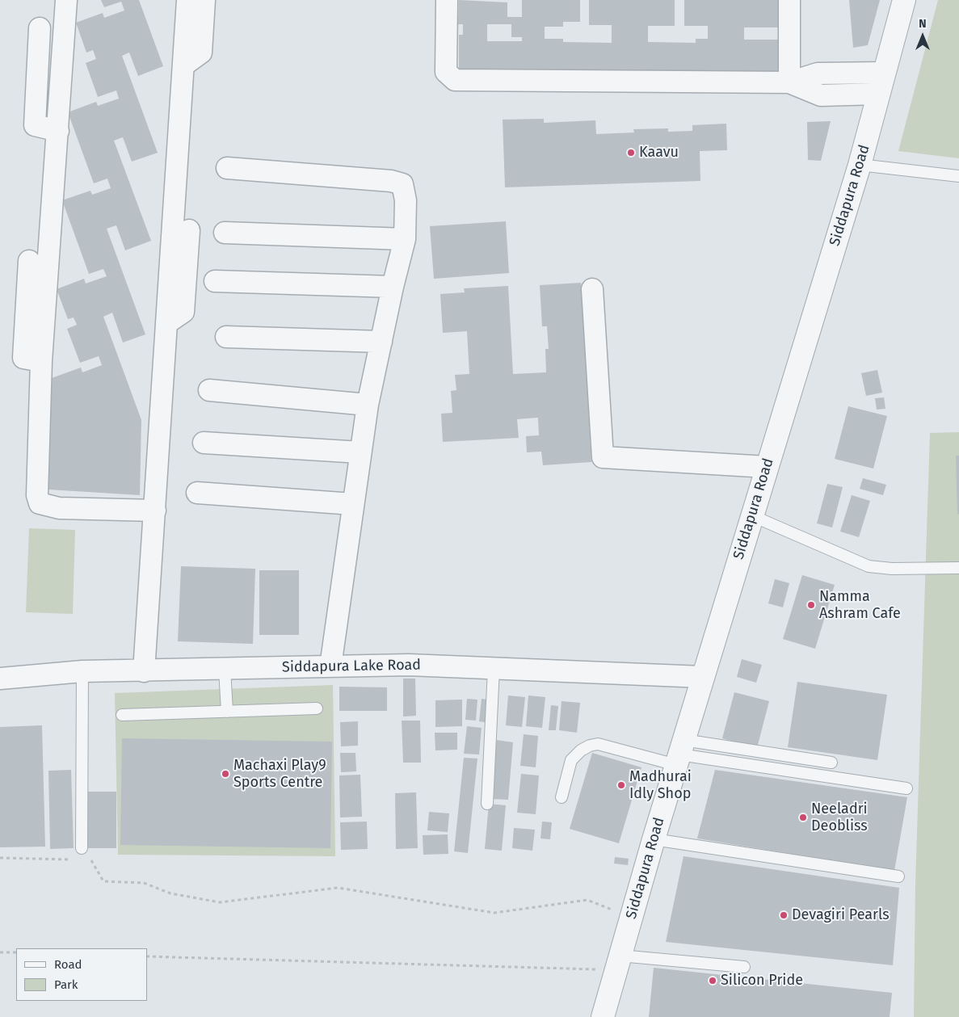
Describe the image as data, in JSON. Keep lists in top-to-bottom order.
{
  "streets": {
    "street": ["Siddapura Road", "Siddapura Lake Road"]
  },
  "crossings": [
    ["Siddapura Road", "Siddapura Lake Road"]
  ],
  "places": [
    "Kaavu",
    "Namma Ashram Cafe",
    "Machaxi Play9 Sports Centre",
    "Madhurai Idly Shop",
    "Neeladri Deobliss",
    "Devagiri Pearls",
    "Silicon Pride"
  ],
  "legend": ["Road", "Park"],
  "north": "top"
}
